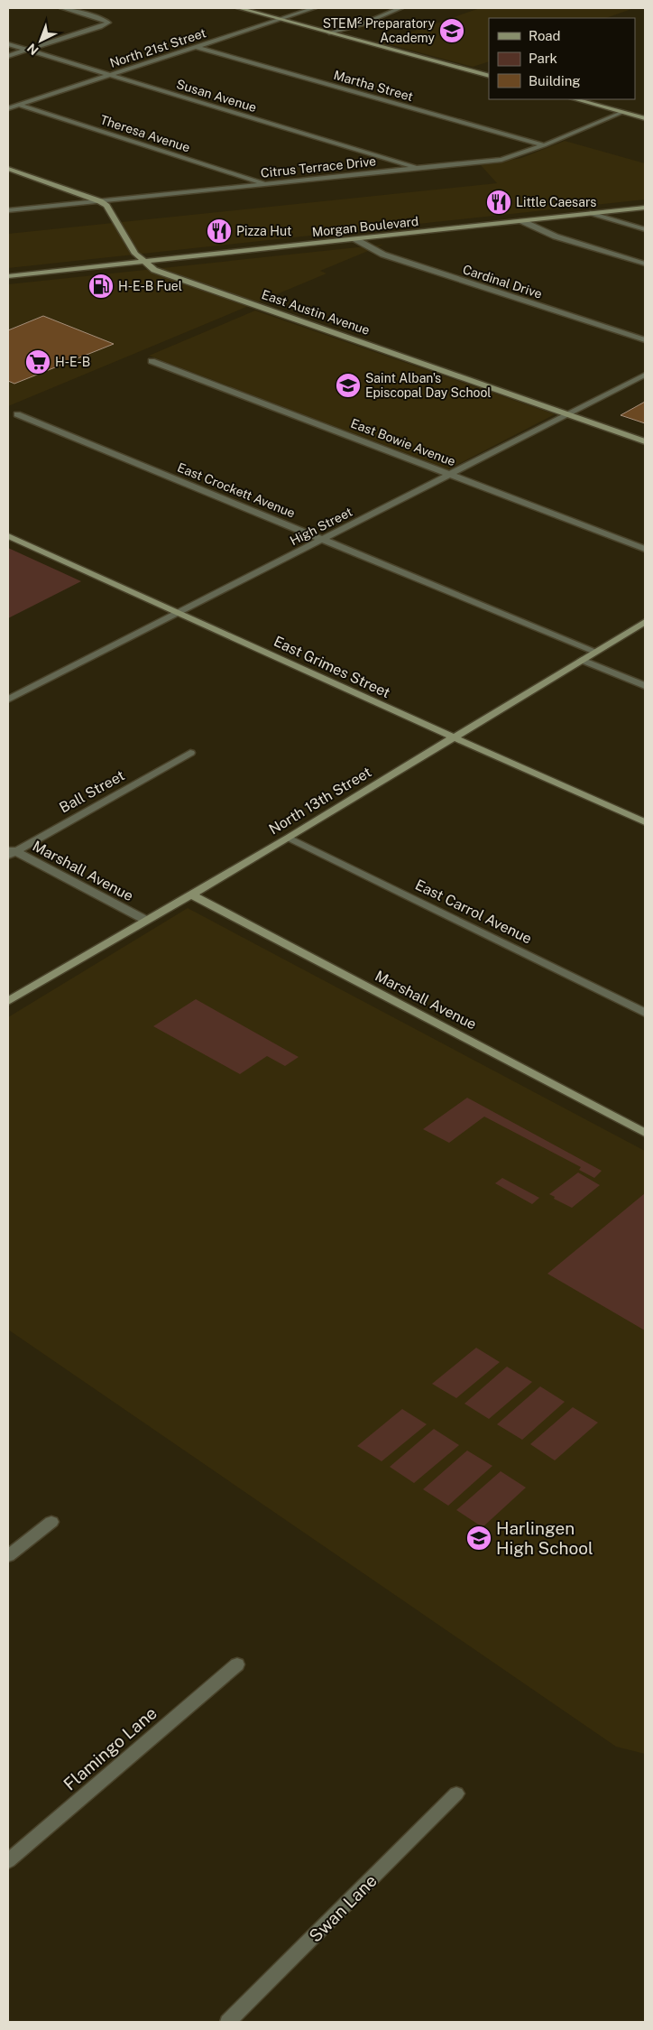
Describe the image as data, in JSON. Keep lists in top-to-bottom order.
{
  "streets": {
    "street": [
      "North 21st Street",
      "Martha Street",
      "Susan Avenue",
      "Theresa Avenue",
      "Citrus Terrace Drive",
      "Morgan Boulevard",
      "Cardinal Drive",
      "East Austin Avenue",
      "East Bowie Avenue",
      "East Crockett Avenue",
      "High Street",
      "East Grimes Street",
      "Ball Street",
      "North 13th Street",
      "Marshall Avenue",
      "East Carrol Avenue",
      "Flamingo Lane",
      "Swan Lane"
    ]
  },
  "crossings": [
    ["North 21st Street", "Martha Street"],
    ["North 21st Street", "Susan Avenue"],
    ["North 21st Street", "Theresa Avenue"],
    ["Martha Street", "Citrus Terrace Drive"],
    ["Susan Avenue", "Citrus Terrace Drive"],
    ["Theresa Avenue", "Citrus Terrace Drive"],
    ["Citrus Terrace Drive", "East Austin Avenue"],
    ["Morgan Boulevard", "Cardinal Drive"],
    ["Morgan Boulevard", "East Austin Avenue"],
    ["East Austin Avenue", "High Street"],
    ["East Bowie Avenue", "High Street"],
    ["East Crockett Avenue", "High Street"],
    ["East Crockett Avenue", "North 13th Street"],
    ["High Street", "East Grimes Street"],
    ["East Grimes Street", "North 13th Street"],
    ["Ball Street", "Marshall Avenue"],
    ["North 13th Street", "Marshall Avenue"],
    ["North 13th Street", "East Carrol Avenue"]
  ],
  "places": {
    "school or university": ["STEM² Preparatory Academy", "Saint Alban's Episcopal Day School", "Harlingen High School"],
    "restaurant": ["Little Caesars", "Pizza Hut"],
    "fuel station": ["H-E-B Fuel"],
    "supermarket": ["H-E-B"]
  },
  "legend": ["Road", "Park", "Building"],
  "north": "bottom left"
}
